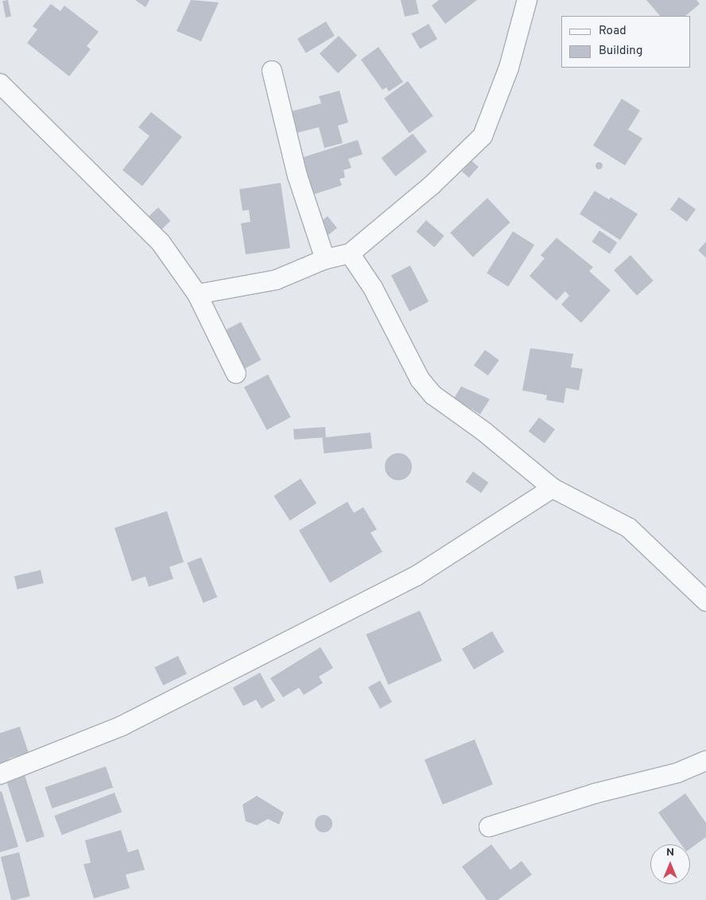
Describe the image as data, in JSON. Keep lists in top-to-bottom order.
{
  "legend": ["Road", "Building"],
  "north": "top"
}
